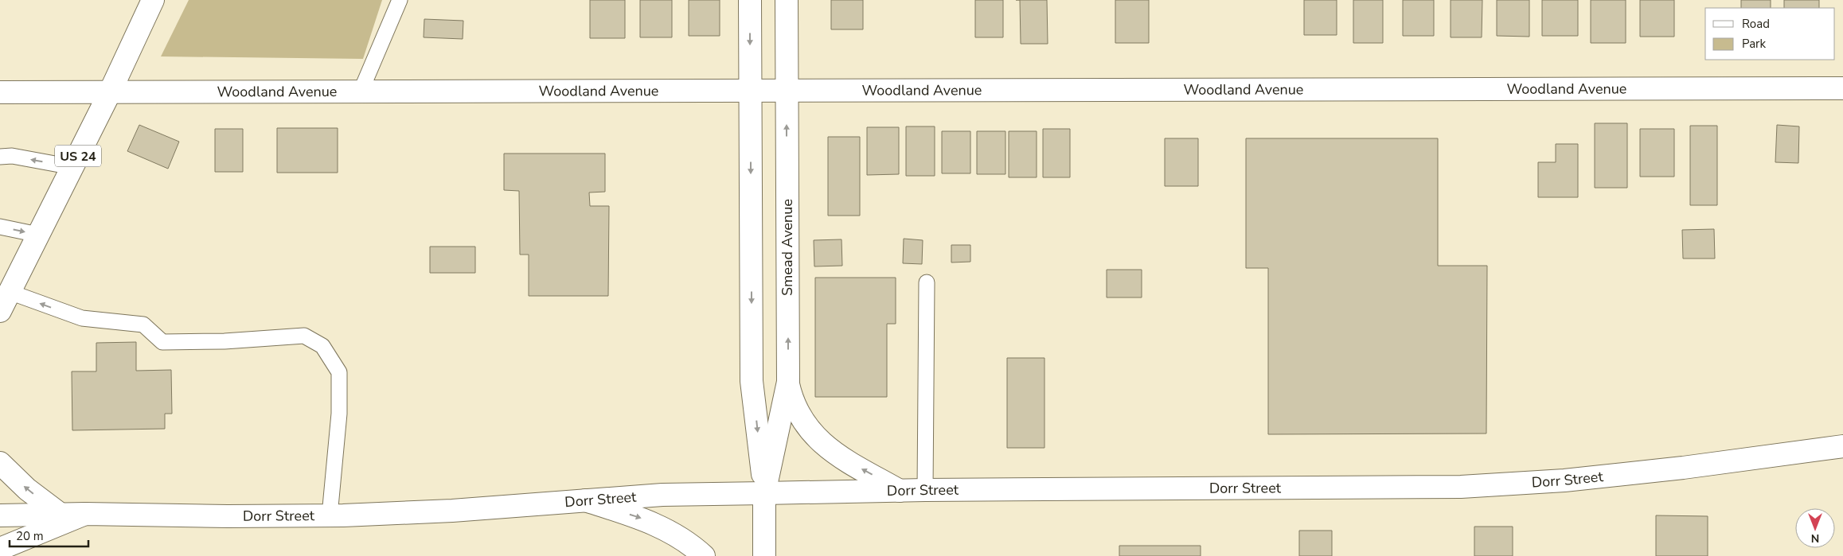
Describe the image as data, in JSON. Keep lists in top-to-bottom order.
{
  "streets": {
    "street": [
      "Woodland Avenue",
      "US 24",
      "Smead Avenue",
      "Dorr Street"
    ]
  },
  "crossings": [
    ["Woodland Avenue", "US 24"],
    ["Woodland Avenue", "Smead Avenue"],
    ["Smead Avenue", "Dorr Street"]
  ],
  "legend": ["Road", "Park"],
  "scale_bar": "20 m",
  "north": "bottom"
}
